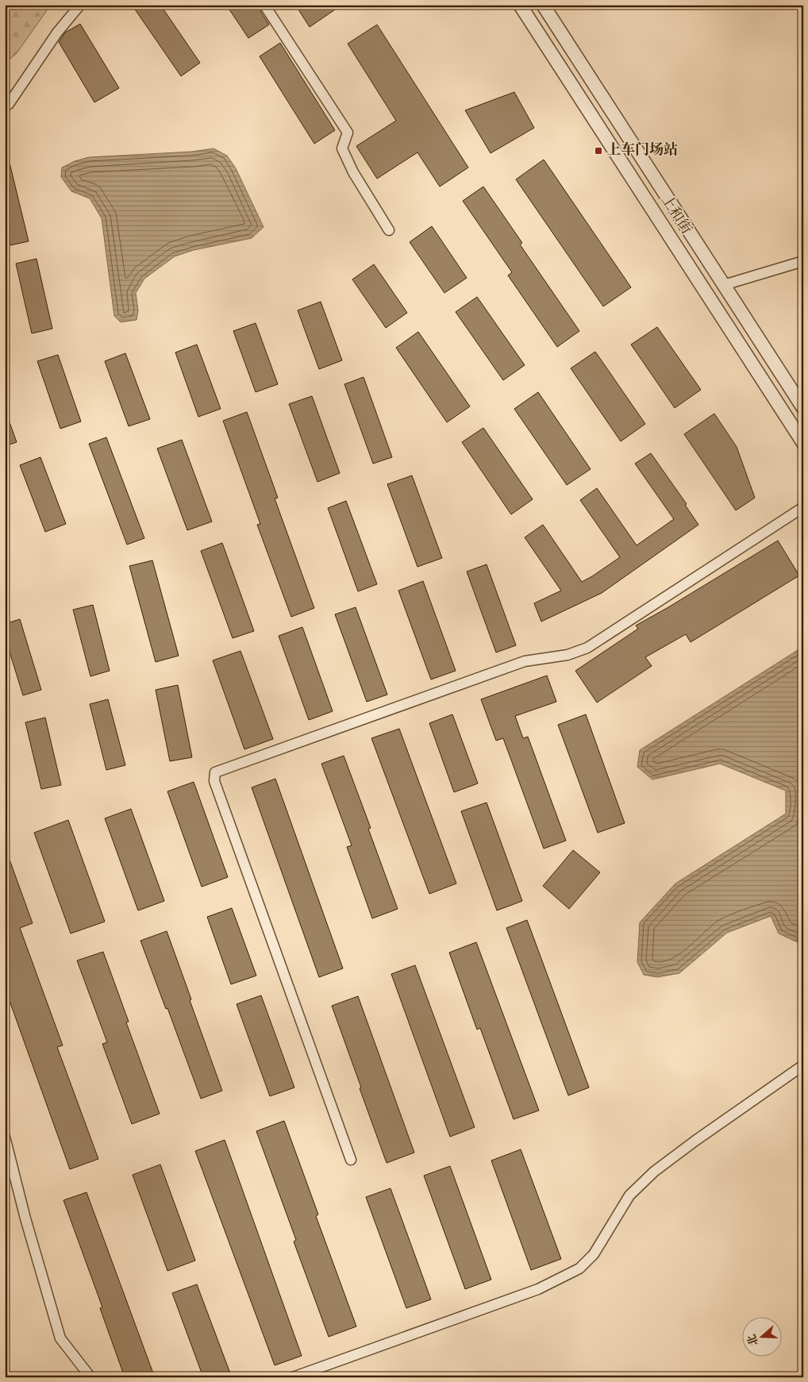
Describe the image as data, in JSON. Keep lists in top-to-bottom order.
{
  "streets": {
    "street": ["上和街"]
  },
  "places": {
    "transit": ["上车门场站"]
  },
  "north": "left"
}
